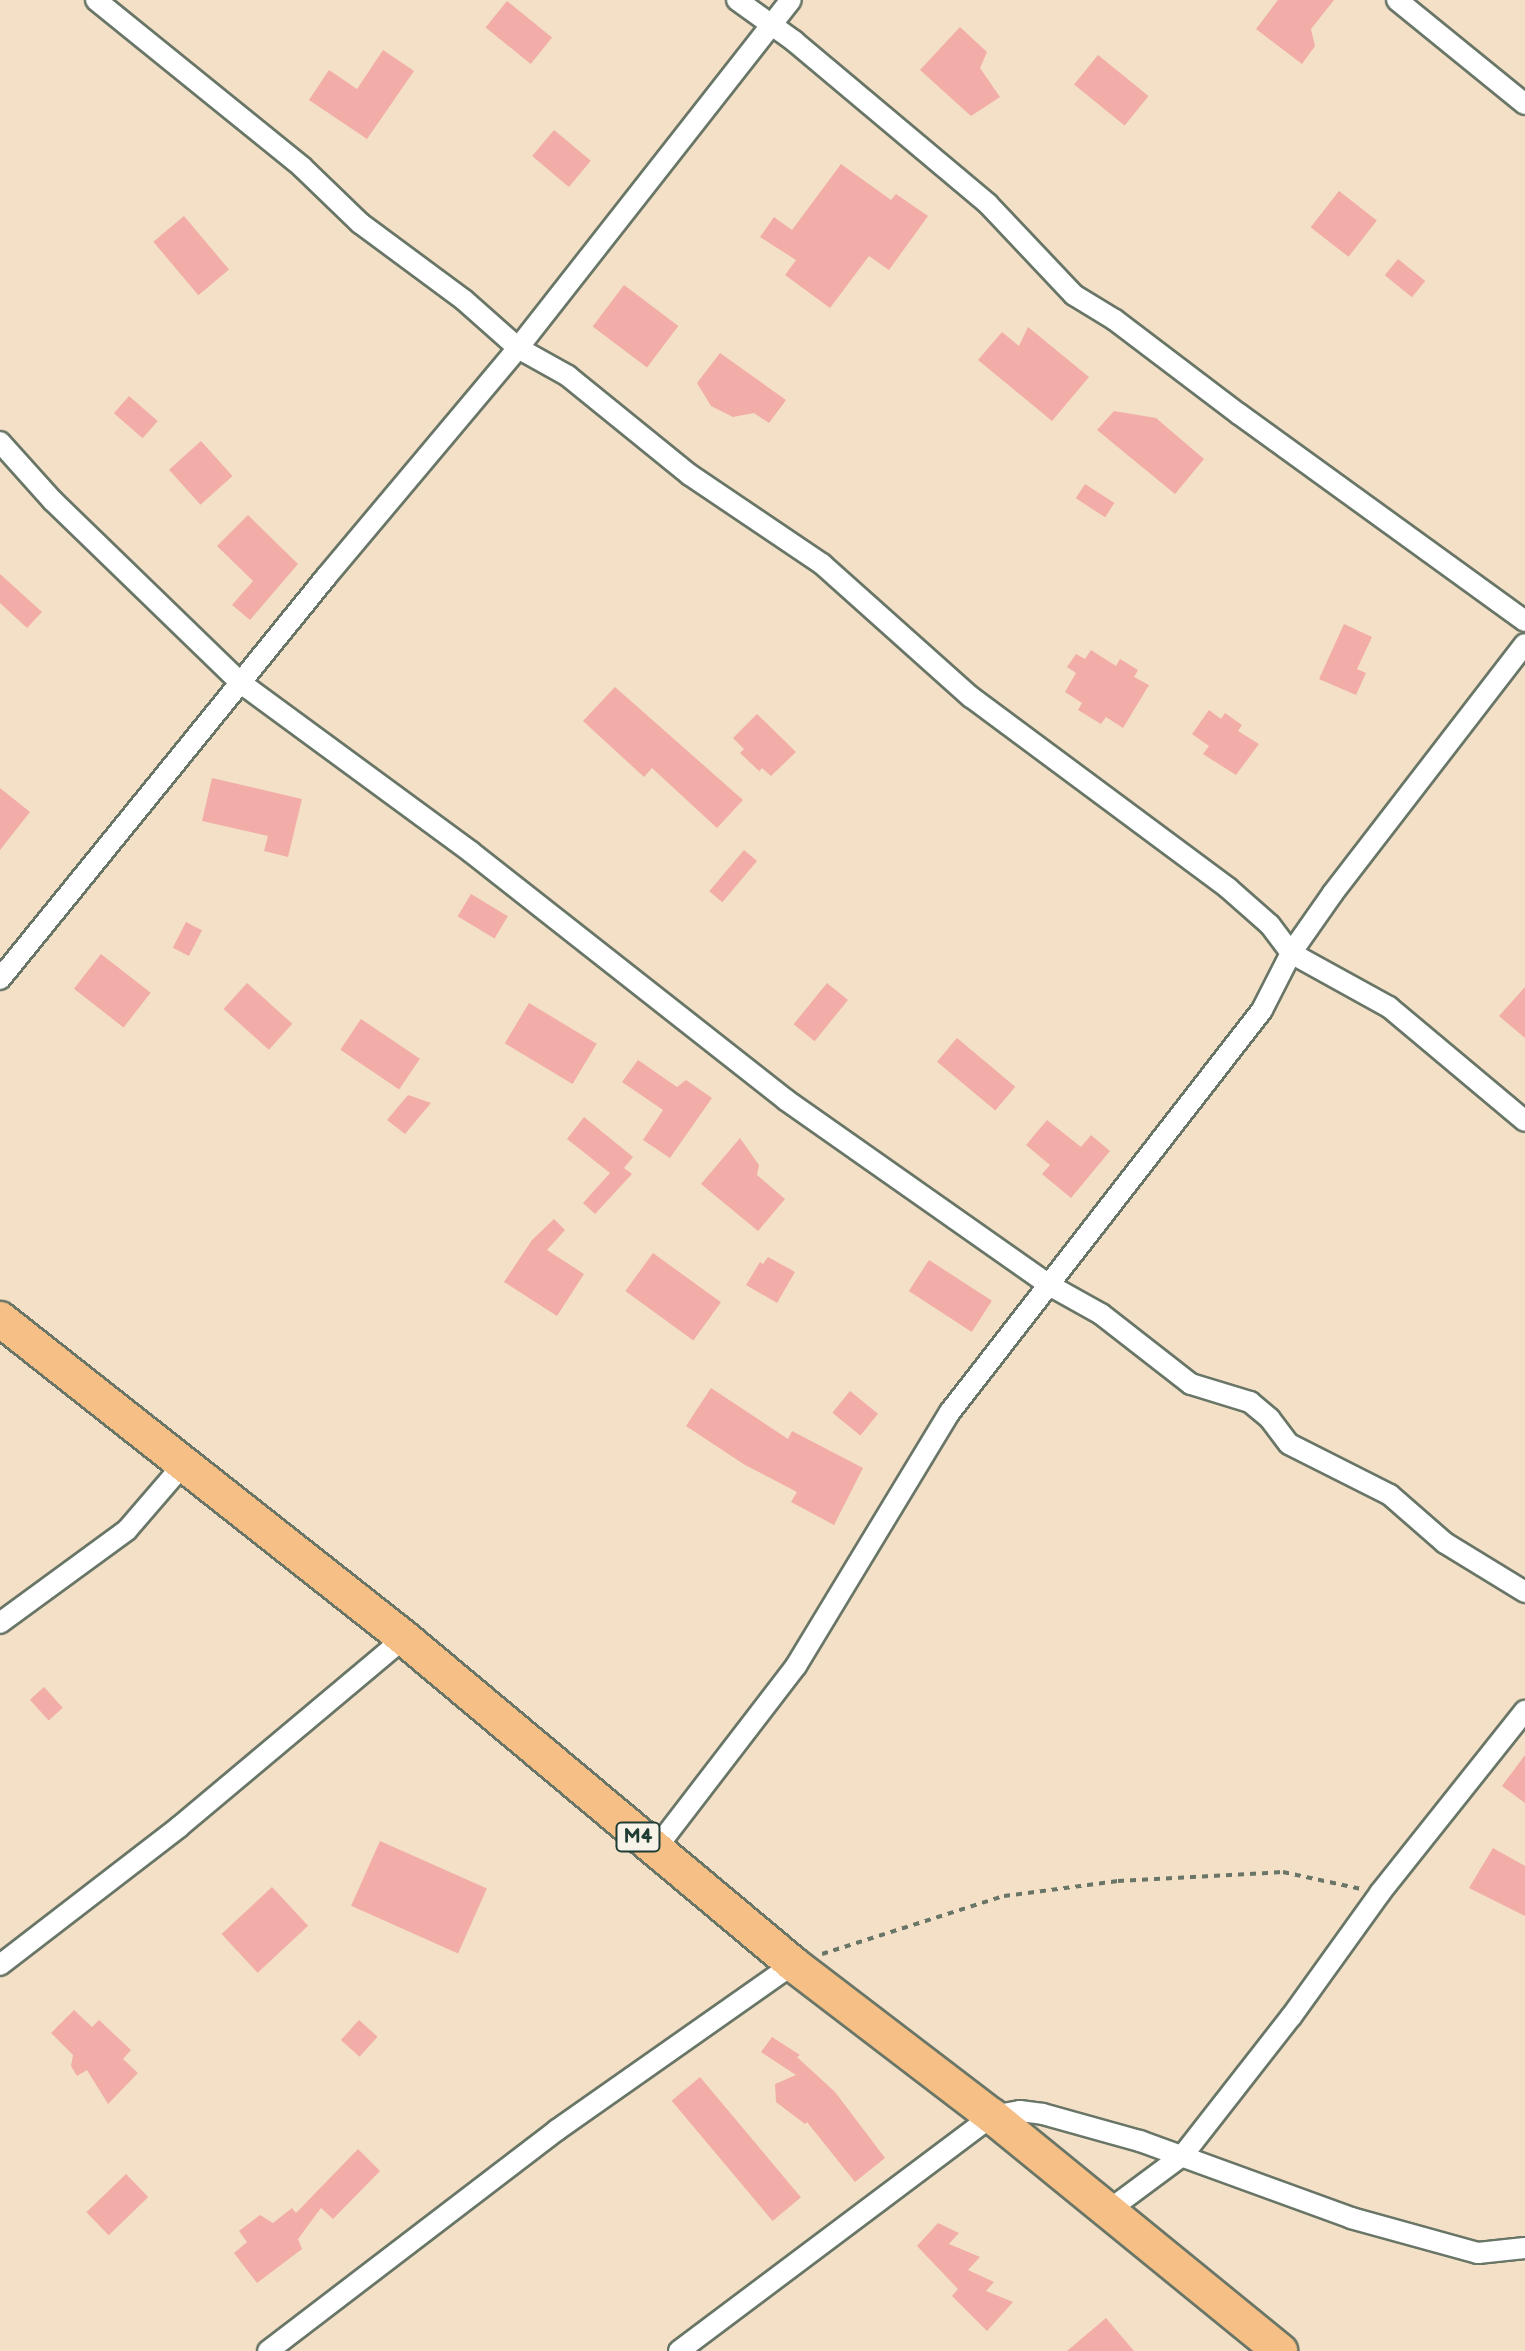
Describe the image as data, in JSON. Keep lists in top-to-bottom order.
{
  "streets": {
    "main road": ["M4"]
  }
}
